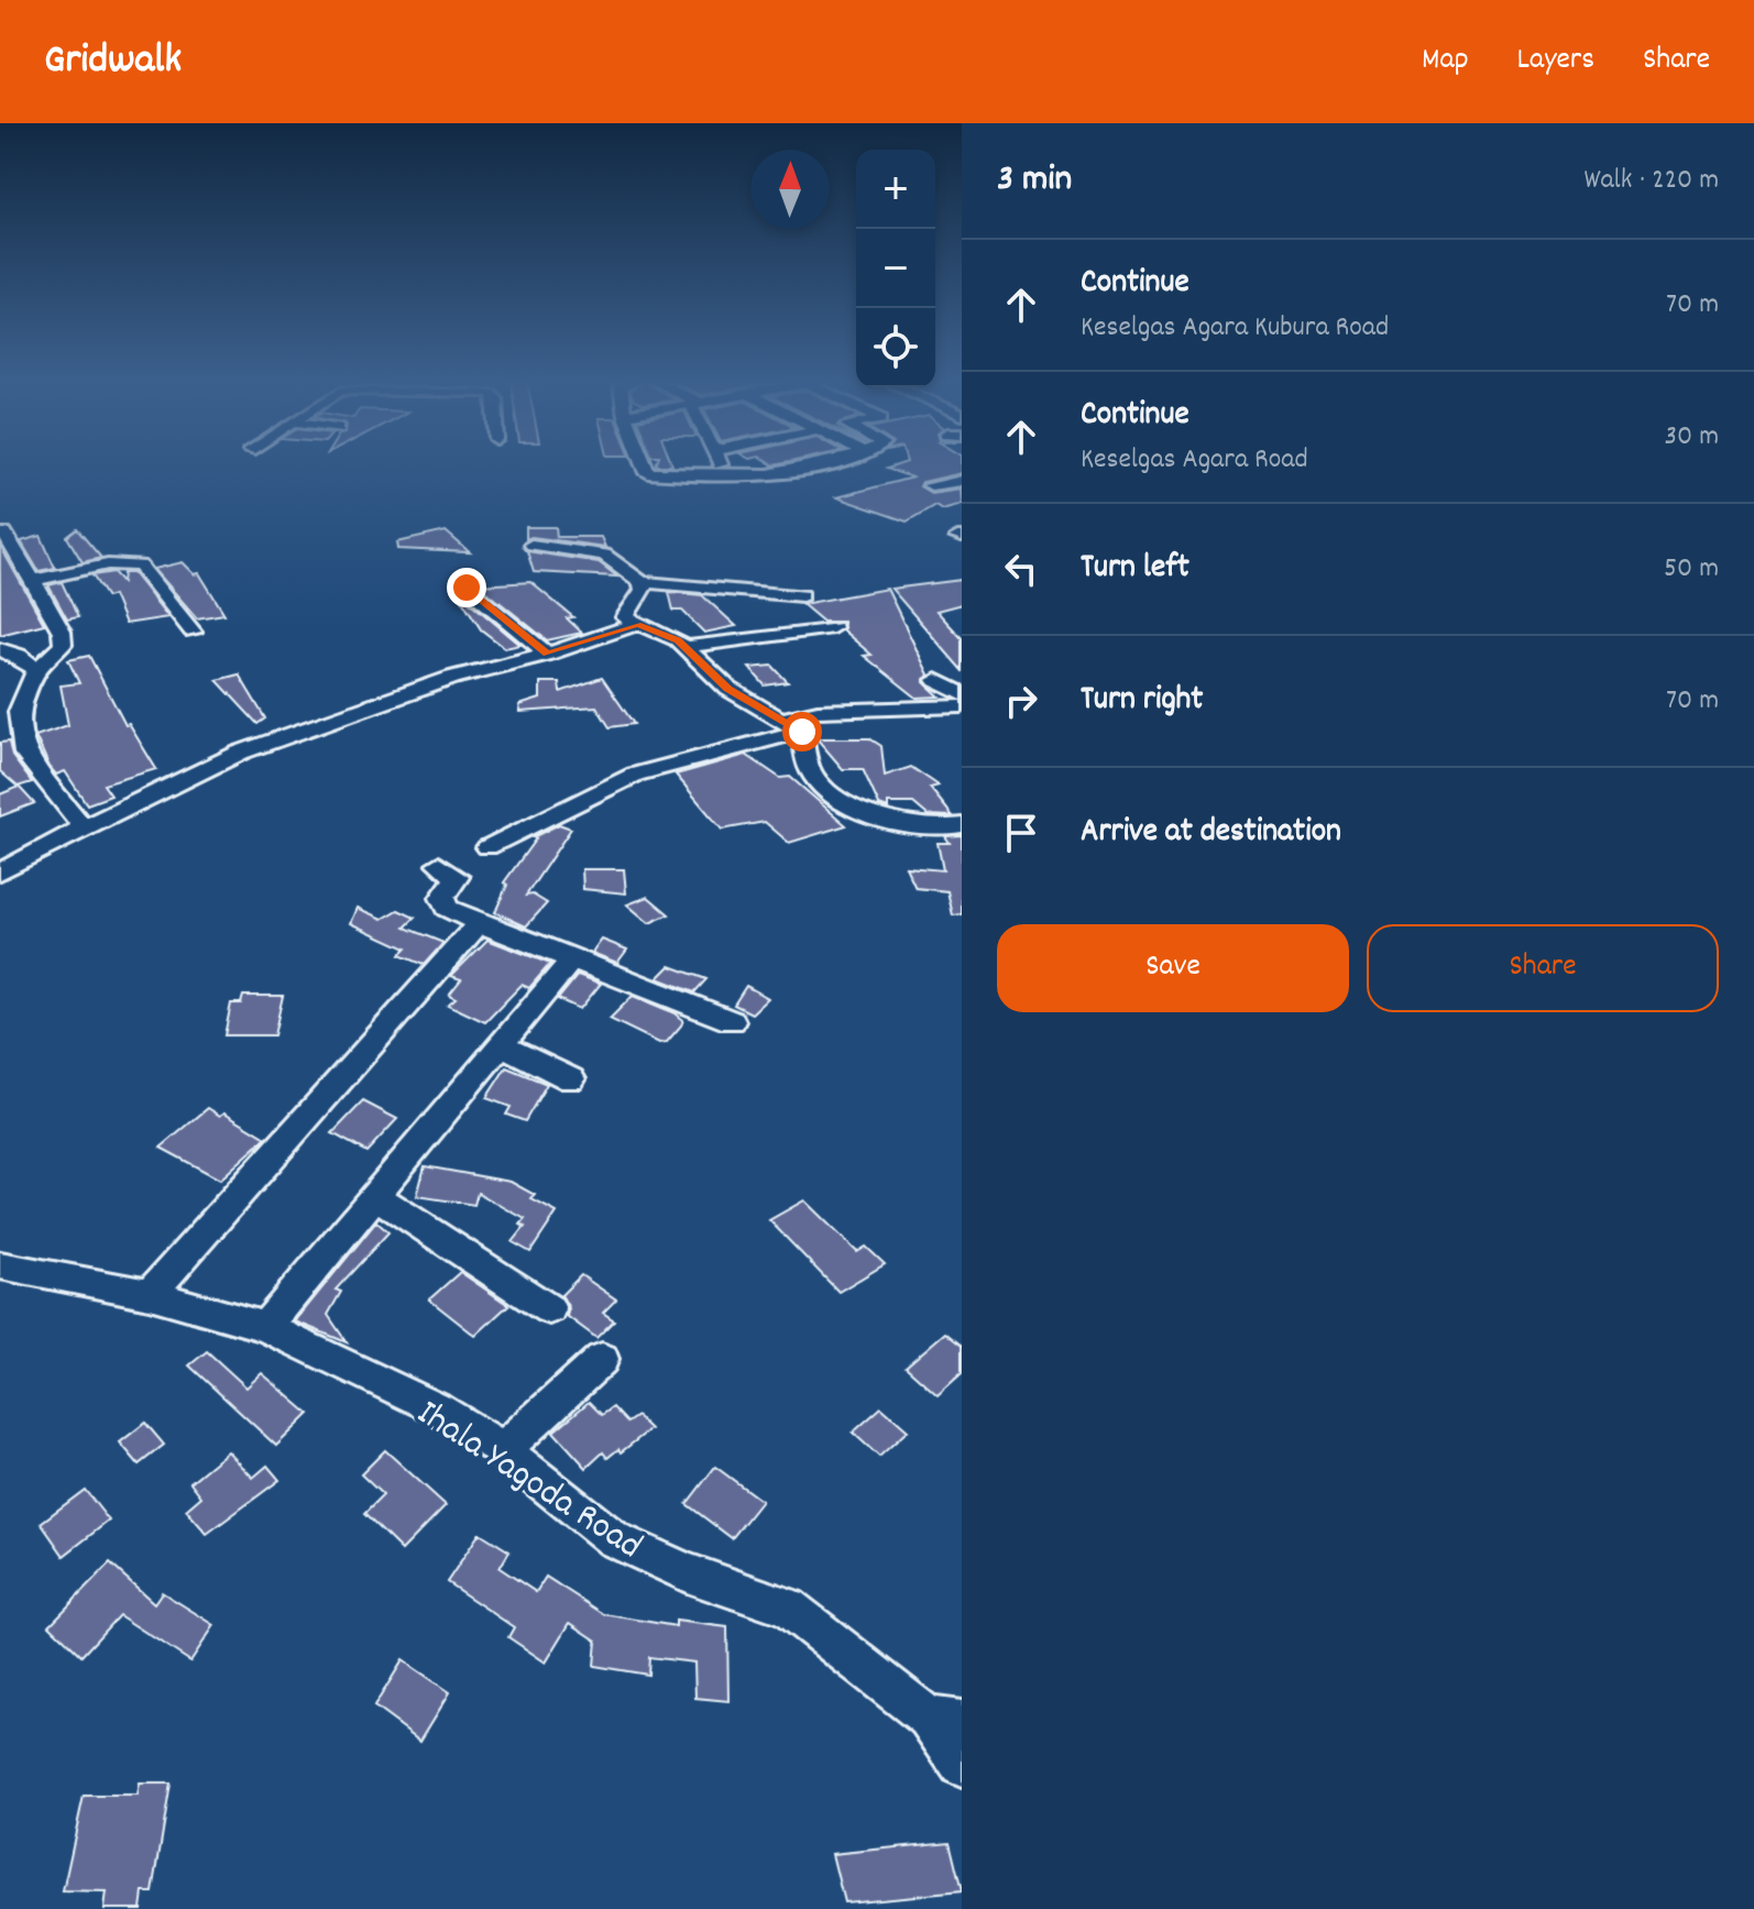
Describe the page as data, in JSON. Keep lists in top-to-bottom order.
{
  "streets": {
    "street": ["Ihala Yagoda Road"]
  },
  "north": "top",
  "page": {
    "header": "Gridwalk",
    "nav": ["Map", "Layers", "Share"],
    "heading": ["3 min", "Walk · 220 m"],
    "map_buttons": ["+", "−"],
    "list": [
      ["Continue", "Keselgas Agara Kubura Road", "70 m"],
      ["Continue", "Keselgas Agara Road", "30 m"],
      ["Turn left", "50 m"],
      ["Turn right", "70 m"],
      "Arrive at destination"
    ],
    "buttons": ["Save", "Share"]
  }
}
